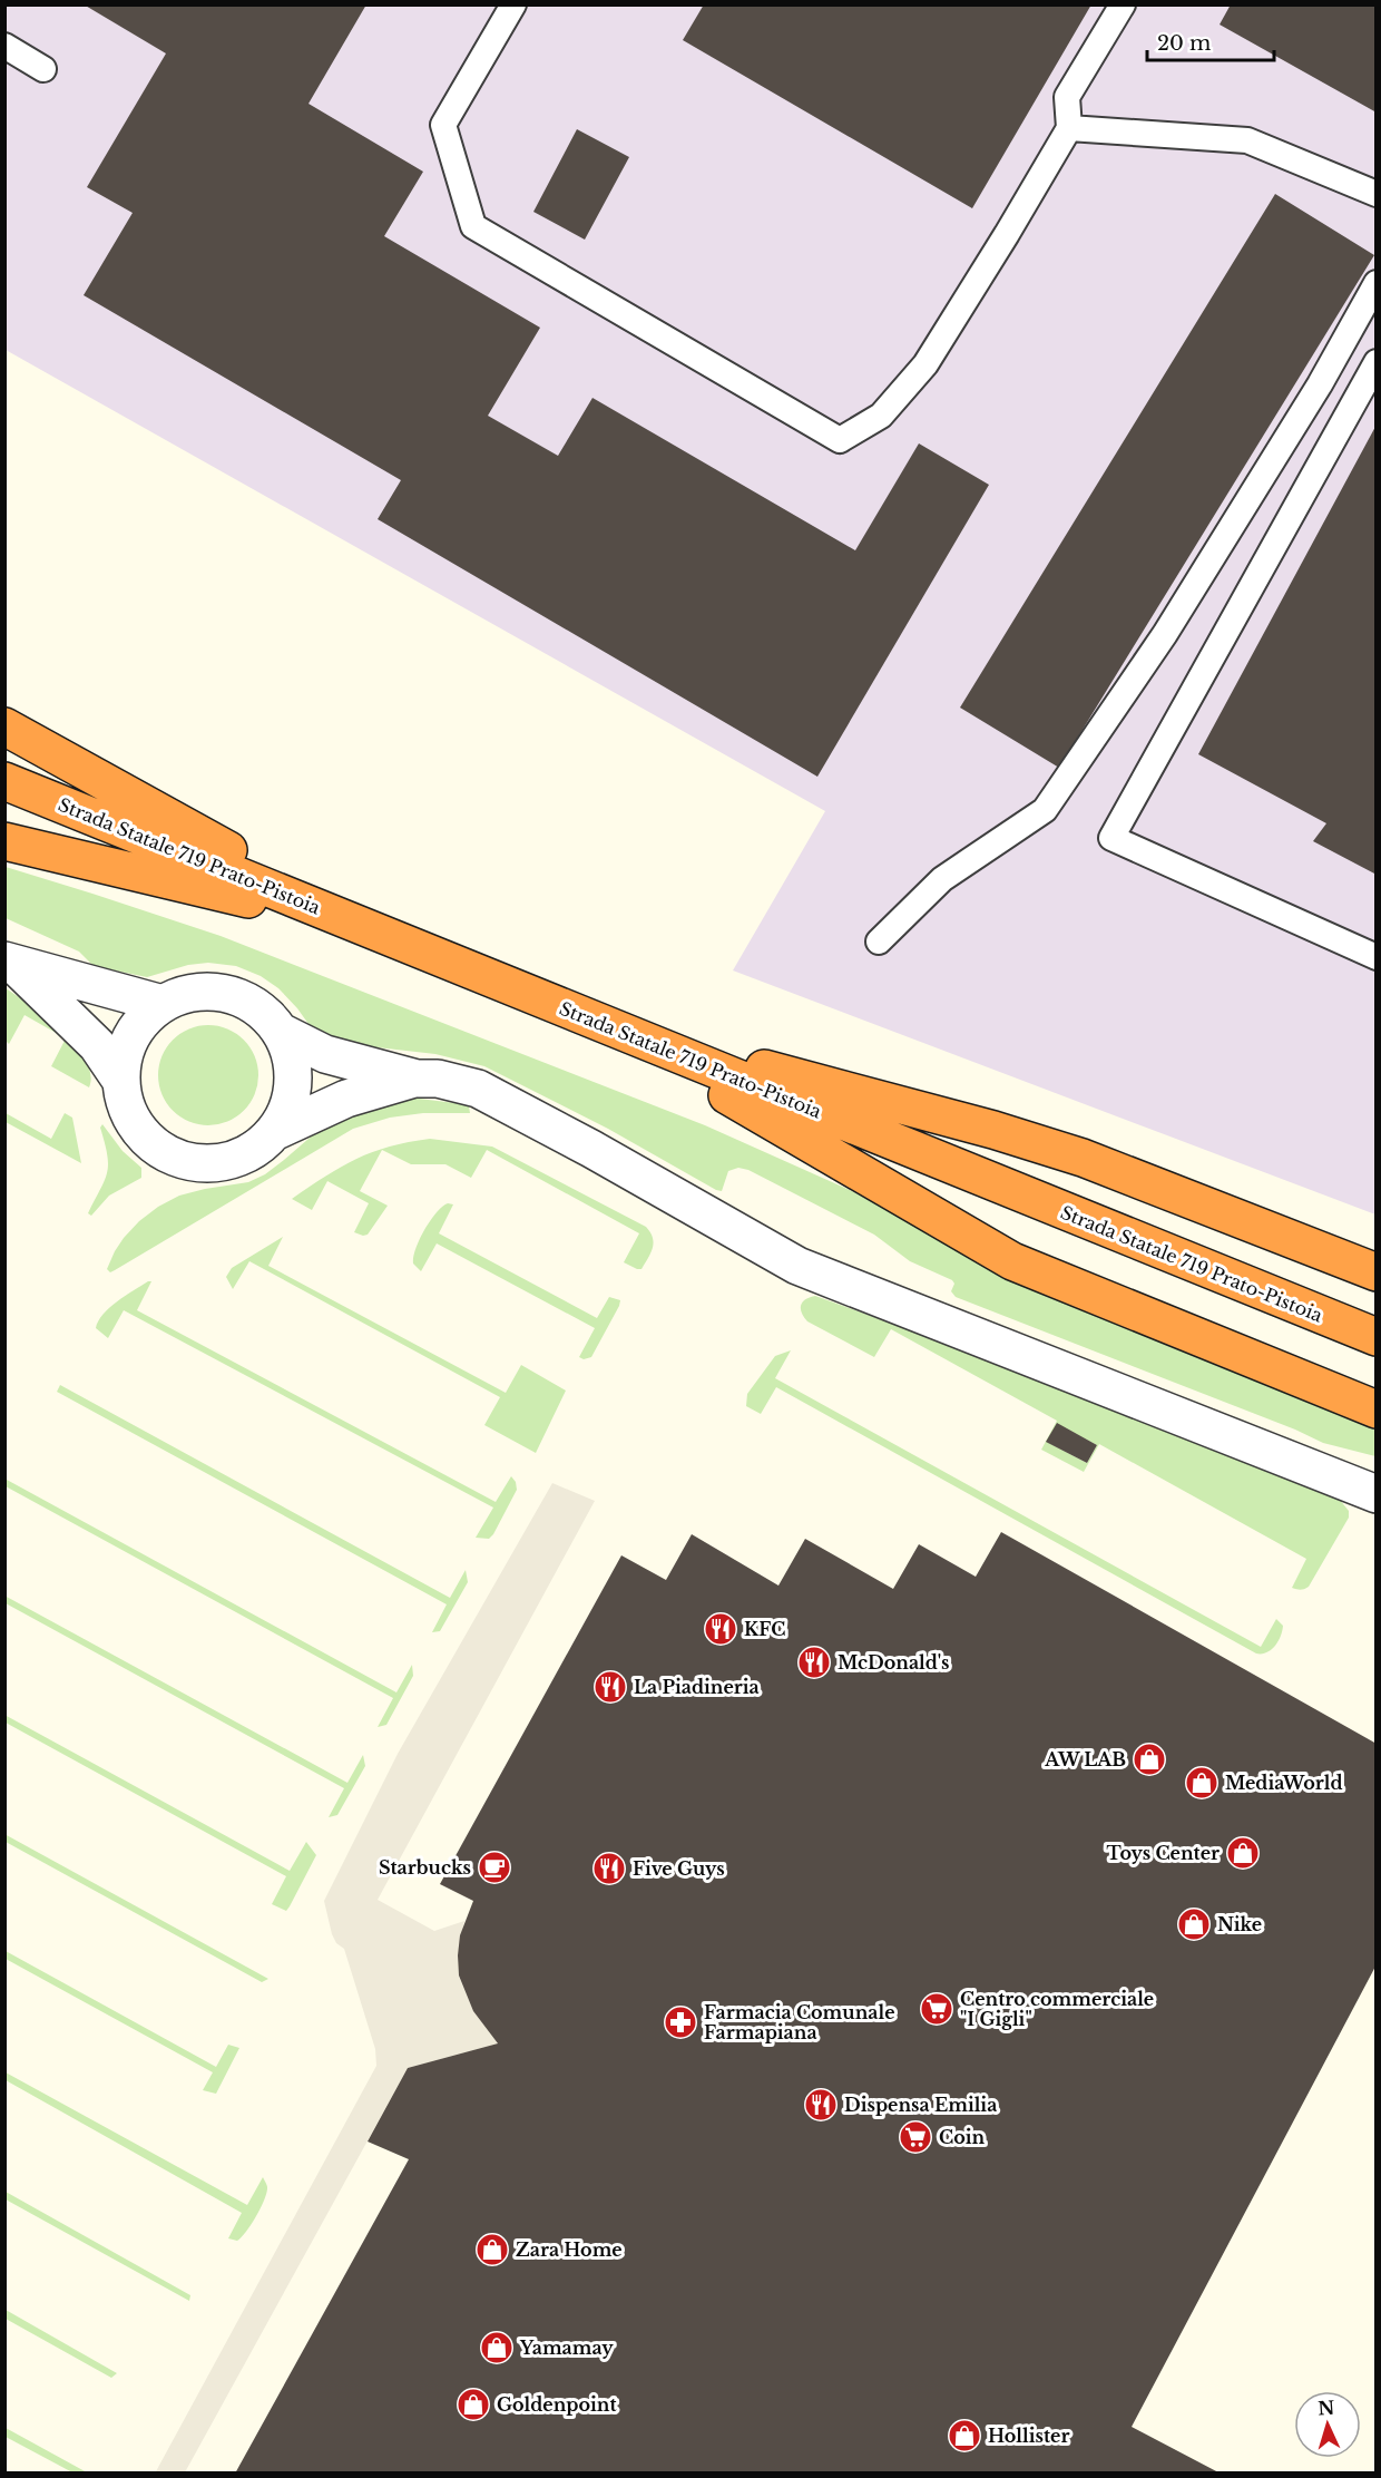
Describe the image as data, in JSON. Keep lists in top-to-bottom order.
{
  "streets": {
    "highway": ["Strada Statale 719 Prato-Pistoia"]
  },
  "places": {
    "restaurant": [
      "KFC",
      "McDonald's",
      "La Piadineria",
      "Five Guys",
      "Dispensa Emilia"
    ],
    "shop": [
      "AW LAB",
      "MediaWorld",
      "Toys Center",
      "Nike",
      "Zara Home",
      "Yamamay",
      "Goldenpoint",
      "Hollister"
    ],
    "cafe": ["Starbucks"],
    "supermarket": ["Centro commerciale \"I Gigli\"", "Coin"],
    "pharmacy": ["Farmacia Comunale Farmapiana"]
  },
  "scale_bar": "20 m",
  "north": "top"
}
